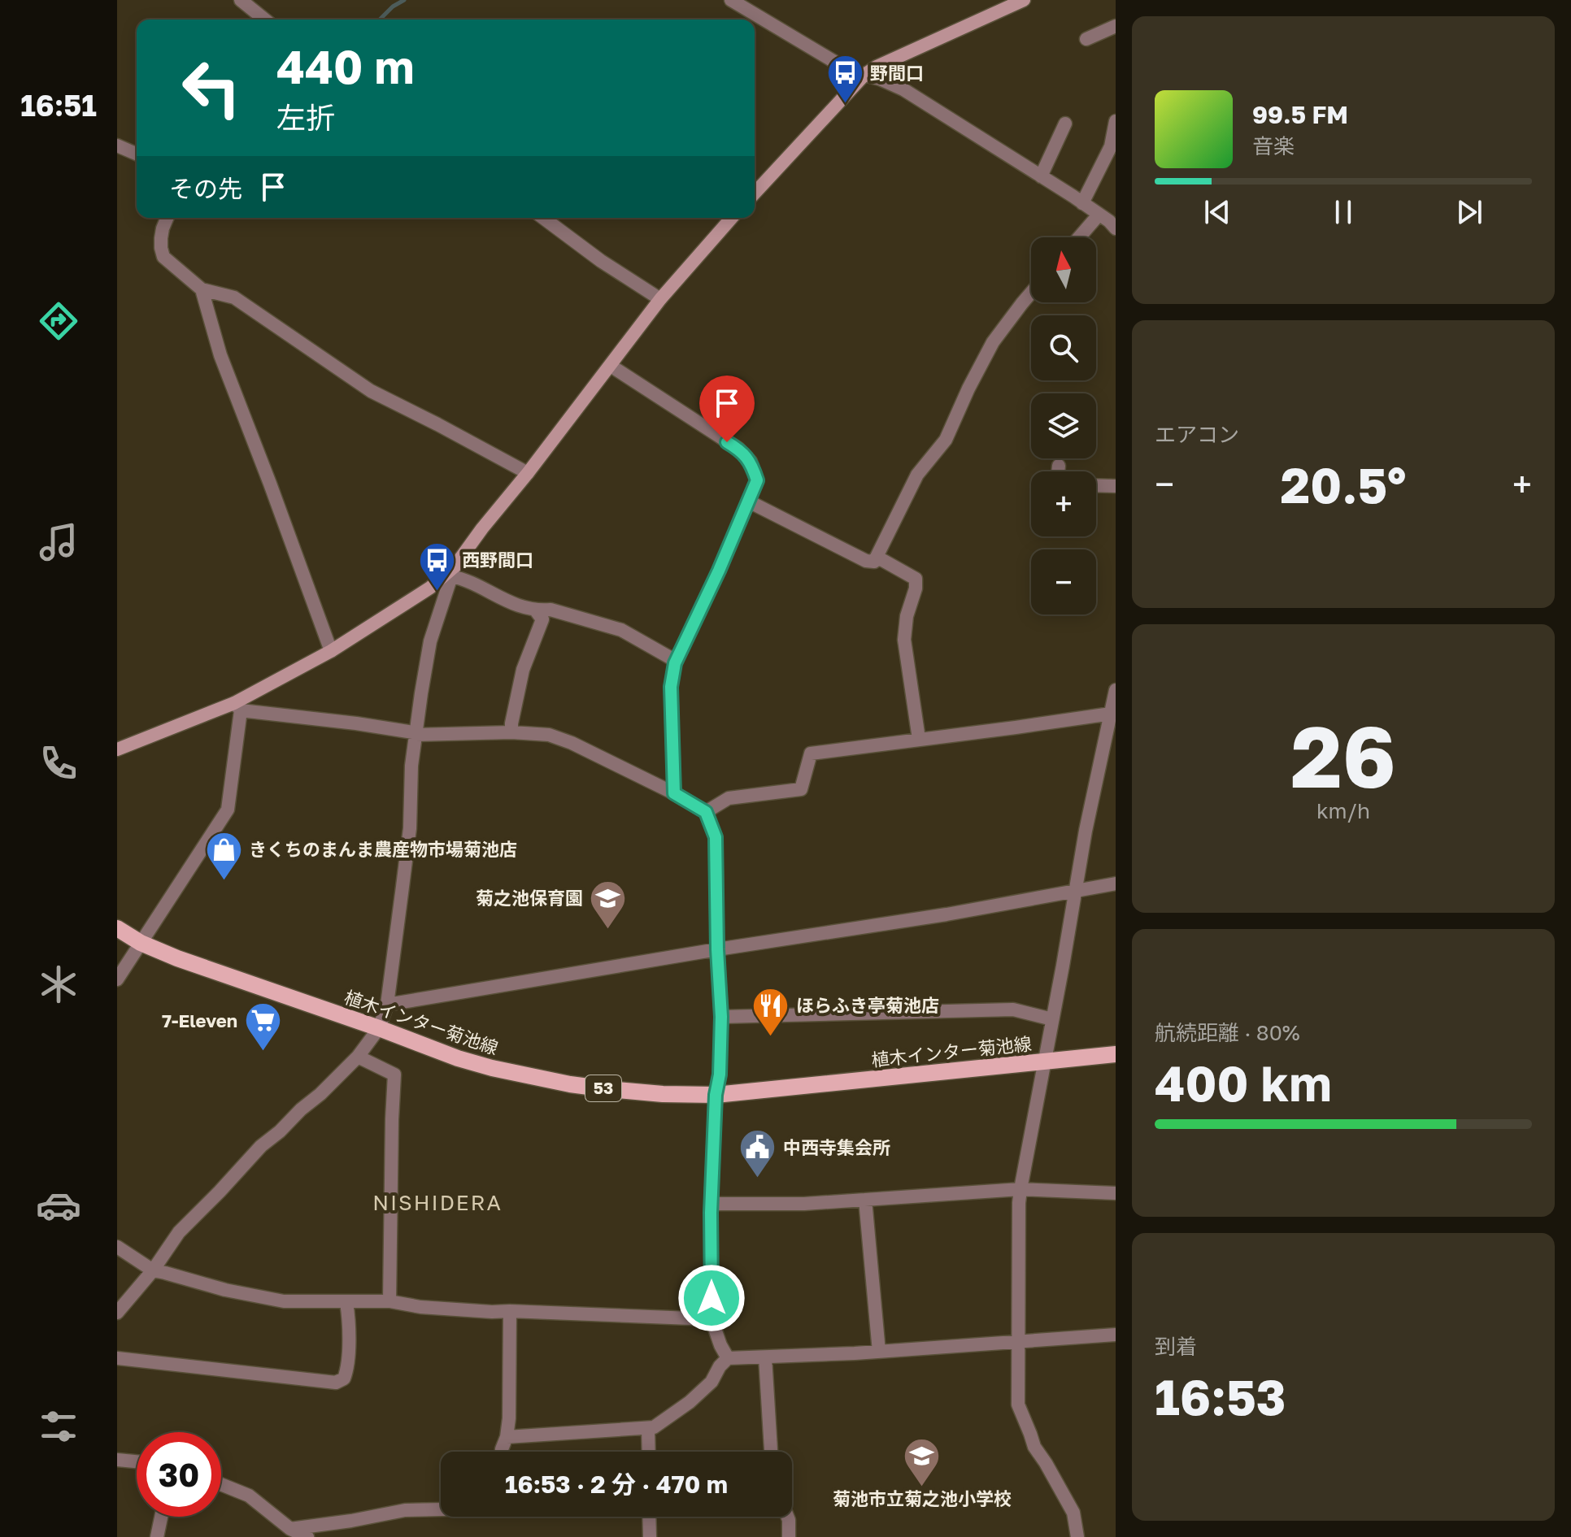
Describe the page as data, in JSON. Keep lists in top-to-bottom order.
{
  "streets": {
    "main road": ["植木インター菊池線", "53"]
  },
  "districts": ["NISHIDERA"],
  "places": {
    "bus stop": ["野間口", "西野間口"],
    "shop": ["きくちのまんま農産物市場菊池店"],
    "school or university": ["菊之池保育園", "菊池市立菊之池小学校"],
    "restaurant": ["ほらふき亭菊池店"],
    "supermarket": ["7-Eleven"],
    "public building": ["中西寺集会所"]
  },
  "north": "top",
  "page": {
    "tabs": "16:51",
    "turn": ["440 m", "左折"],
    "song": ["99.5 FM", "音楽"],
    "then": "その先",
    "map_buttons": ["+", "−"],
    "tile": [
      "エアコン",
      ["26", "km/h"],
      ["航続距離 · 80%", "400 km"],
      ["到着", "16:53"]
    ],
    "heat": ["−", "20.5°", "+"],
    "limit": "30",
    "trip": "16:53 · 2 分 · 470 m"
  }
}
